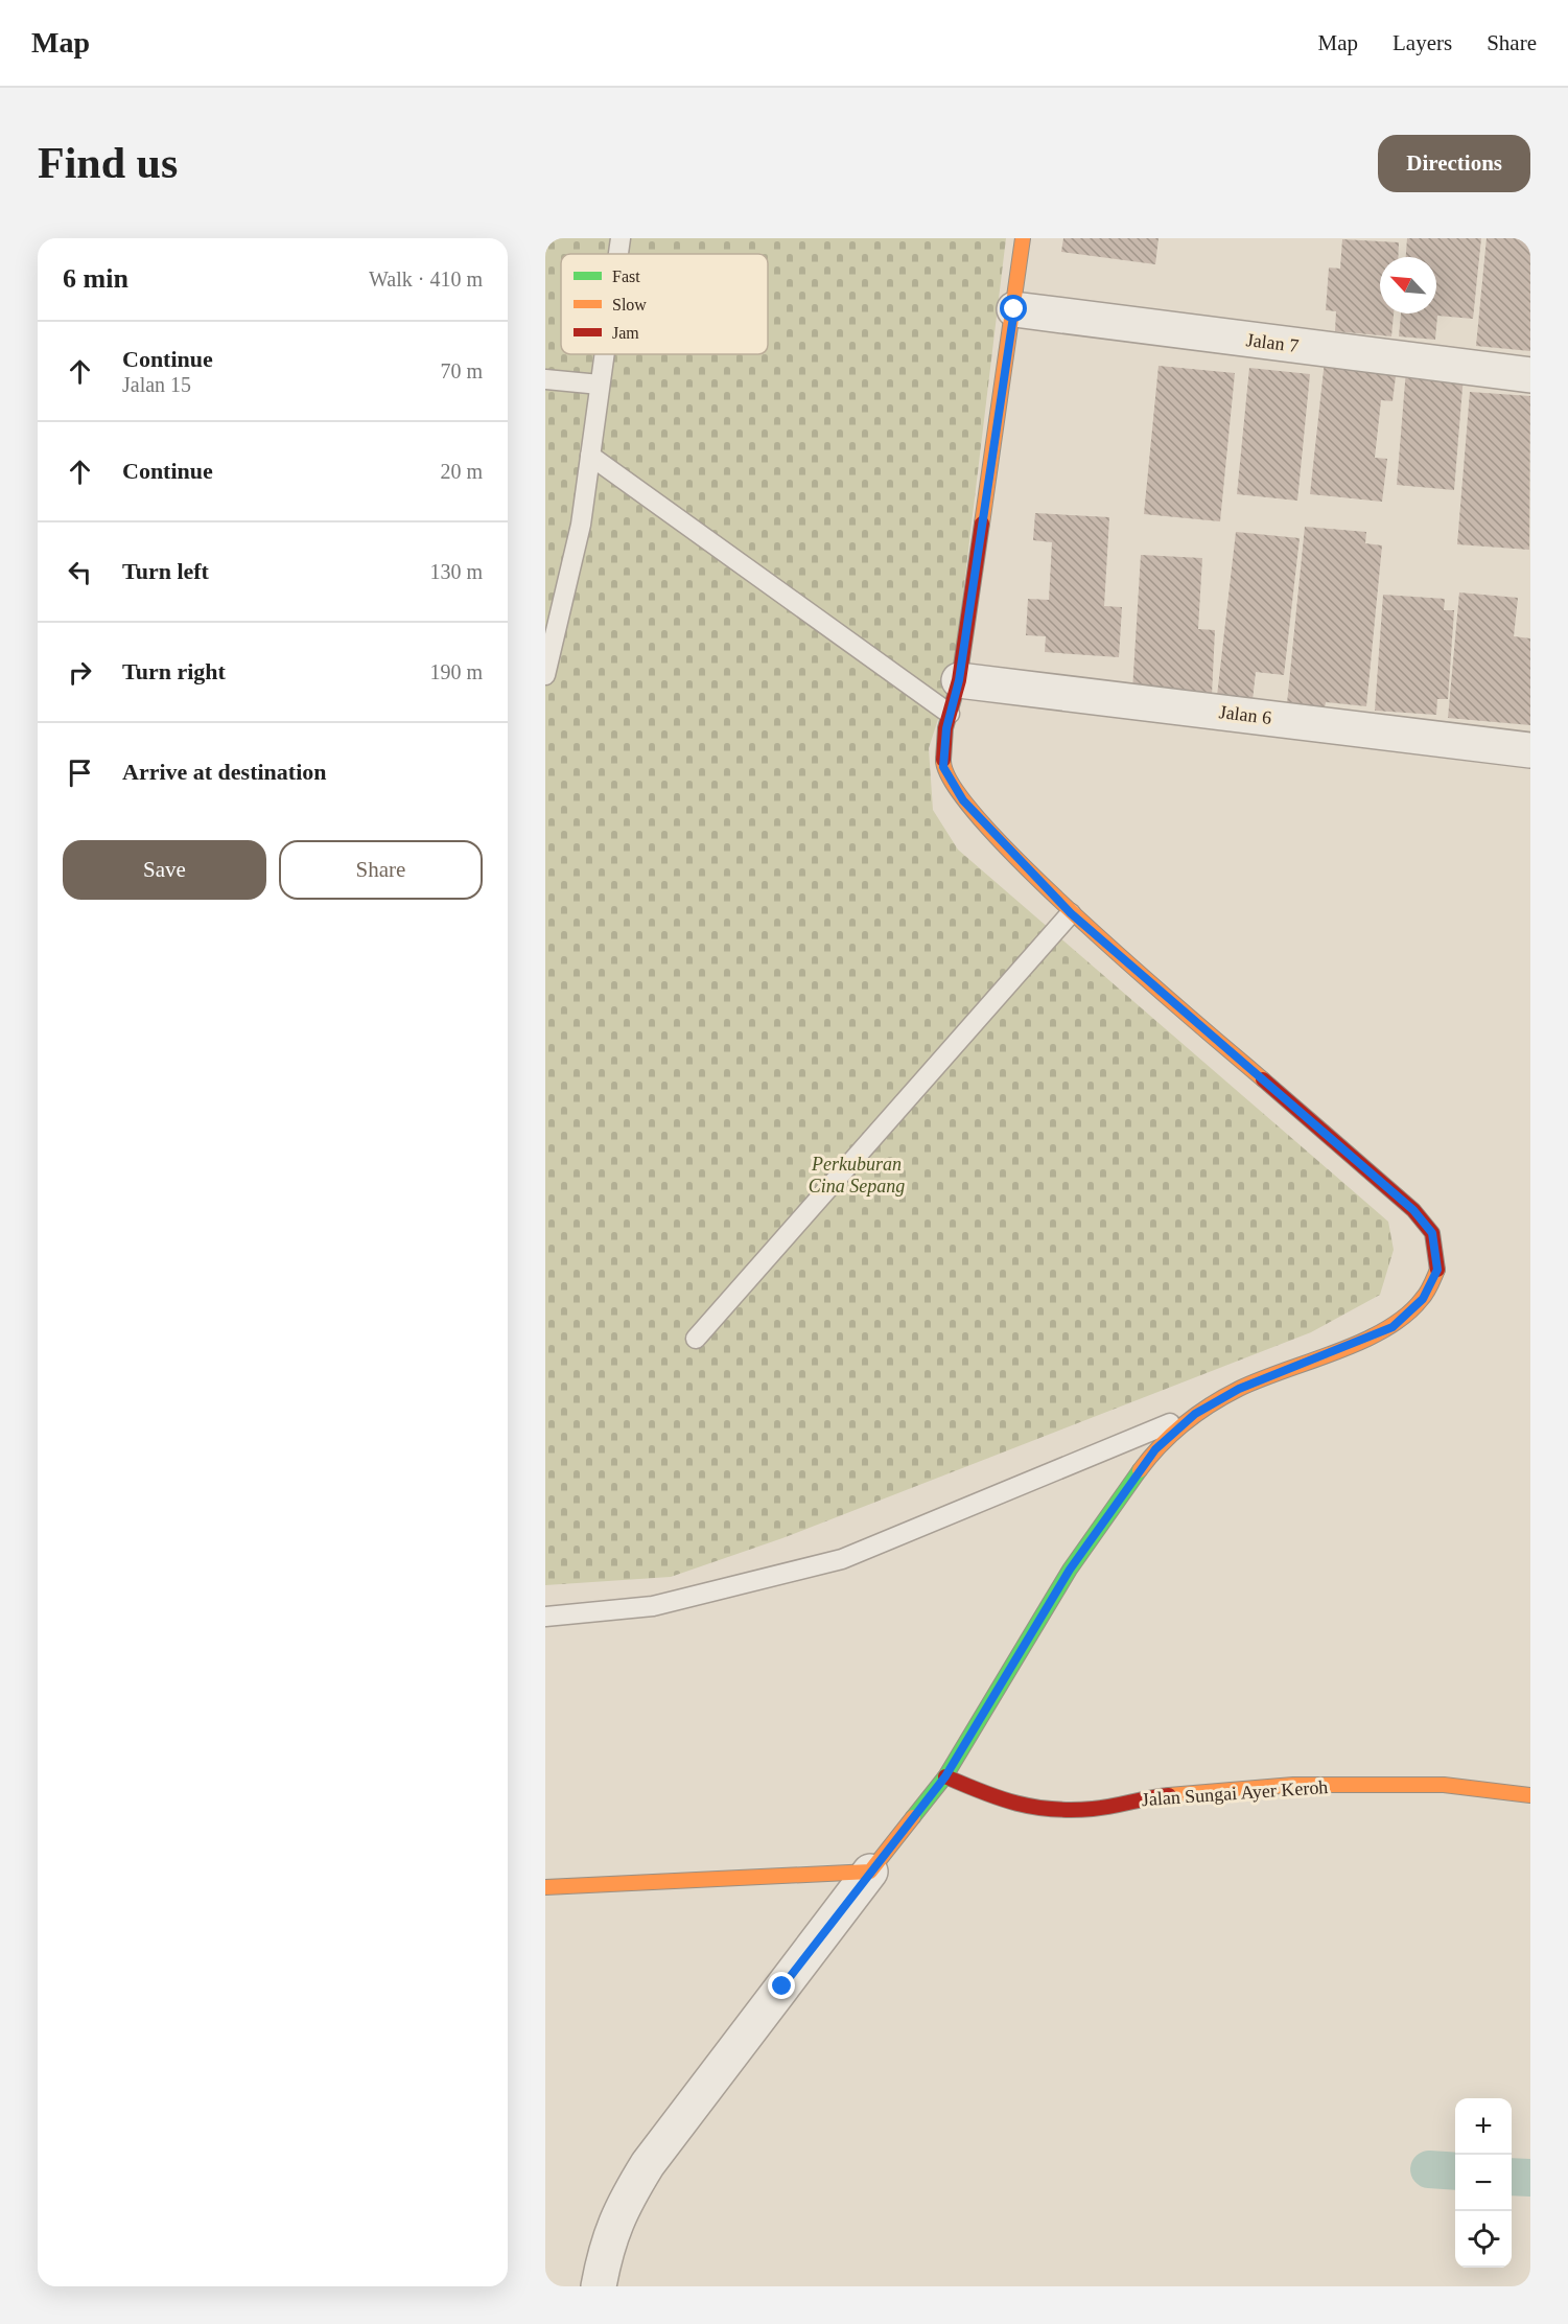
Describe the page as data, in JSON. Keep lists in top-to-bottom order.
{
  "streets": {
    "street": ["Jalan 7", "Jalan 6", "Jalan Sungai Ayer Keroh"]
  },
  "parks": ["Perkuburan Cina Sepang"],
  "legend": ["Fast", "Slow", "Jam"],
  "north": "top left",
  "page": {
    "header": "Map",
    "nav": ["Map", "Layers", "Share"],
    "buttons": [
      "Directions",
      ["Save", "Share"]
    ],
    "title": "Find us",
    "heading": ["6 min", "Walk · 410 m"],
    "list": [
      ["Continue", "Jalan 15", "70 m"],
      ["Continue", "20 m"],
      ["Turn left", "130 m"],
      ["Turn right", "190 m"],
      "Arrive at destination"
    ],
    "map_buttons": ["+", "−"]
  }
}
